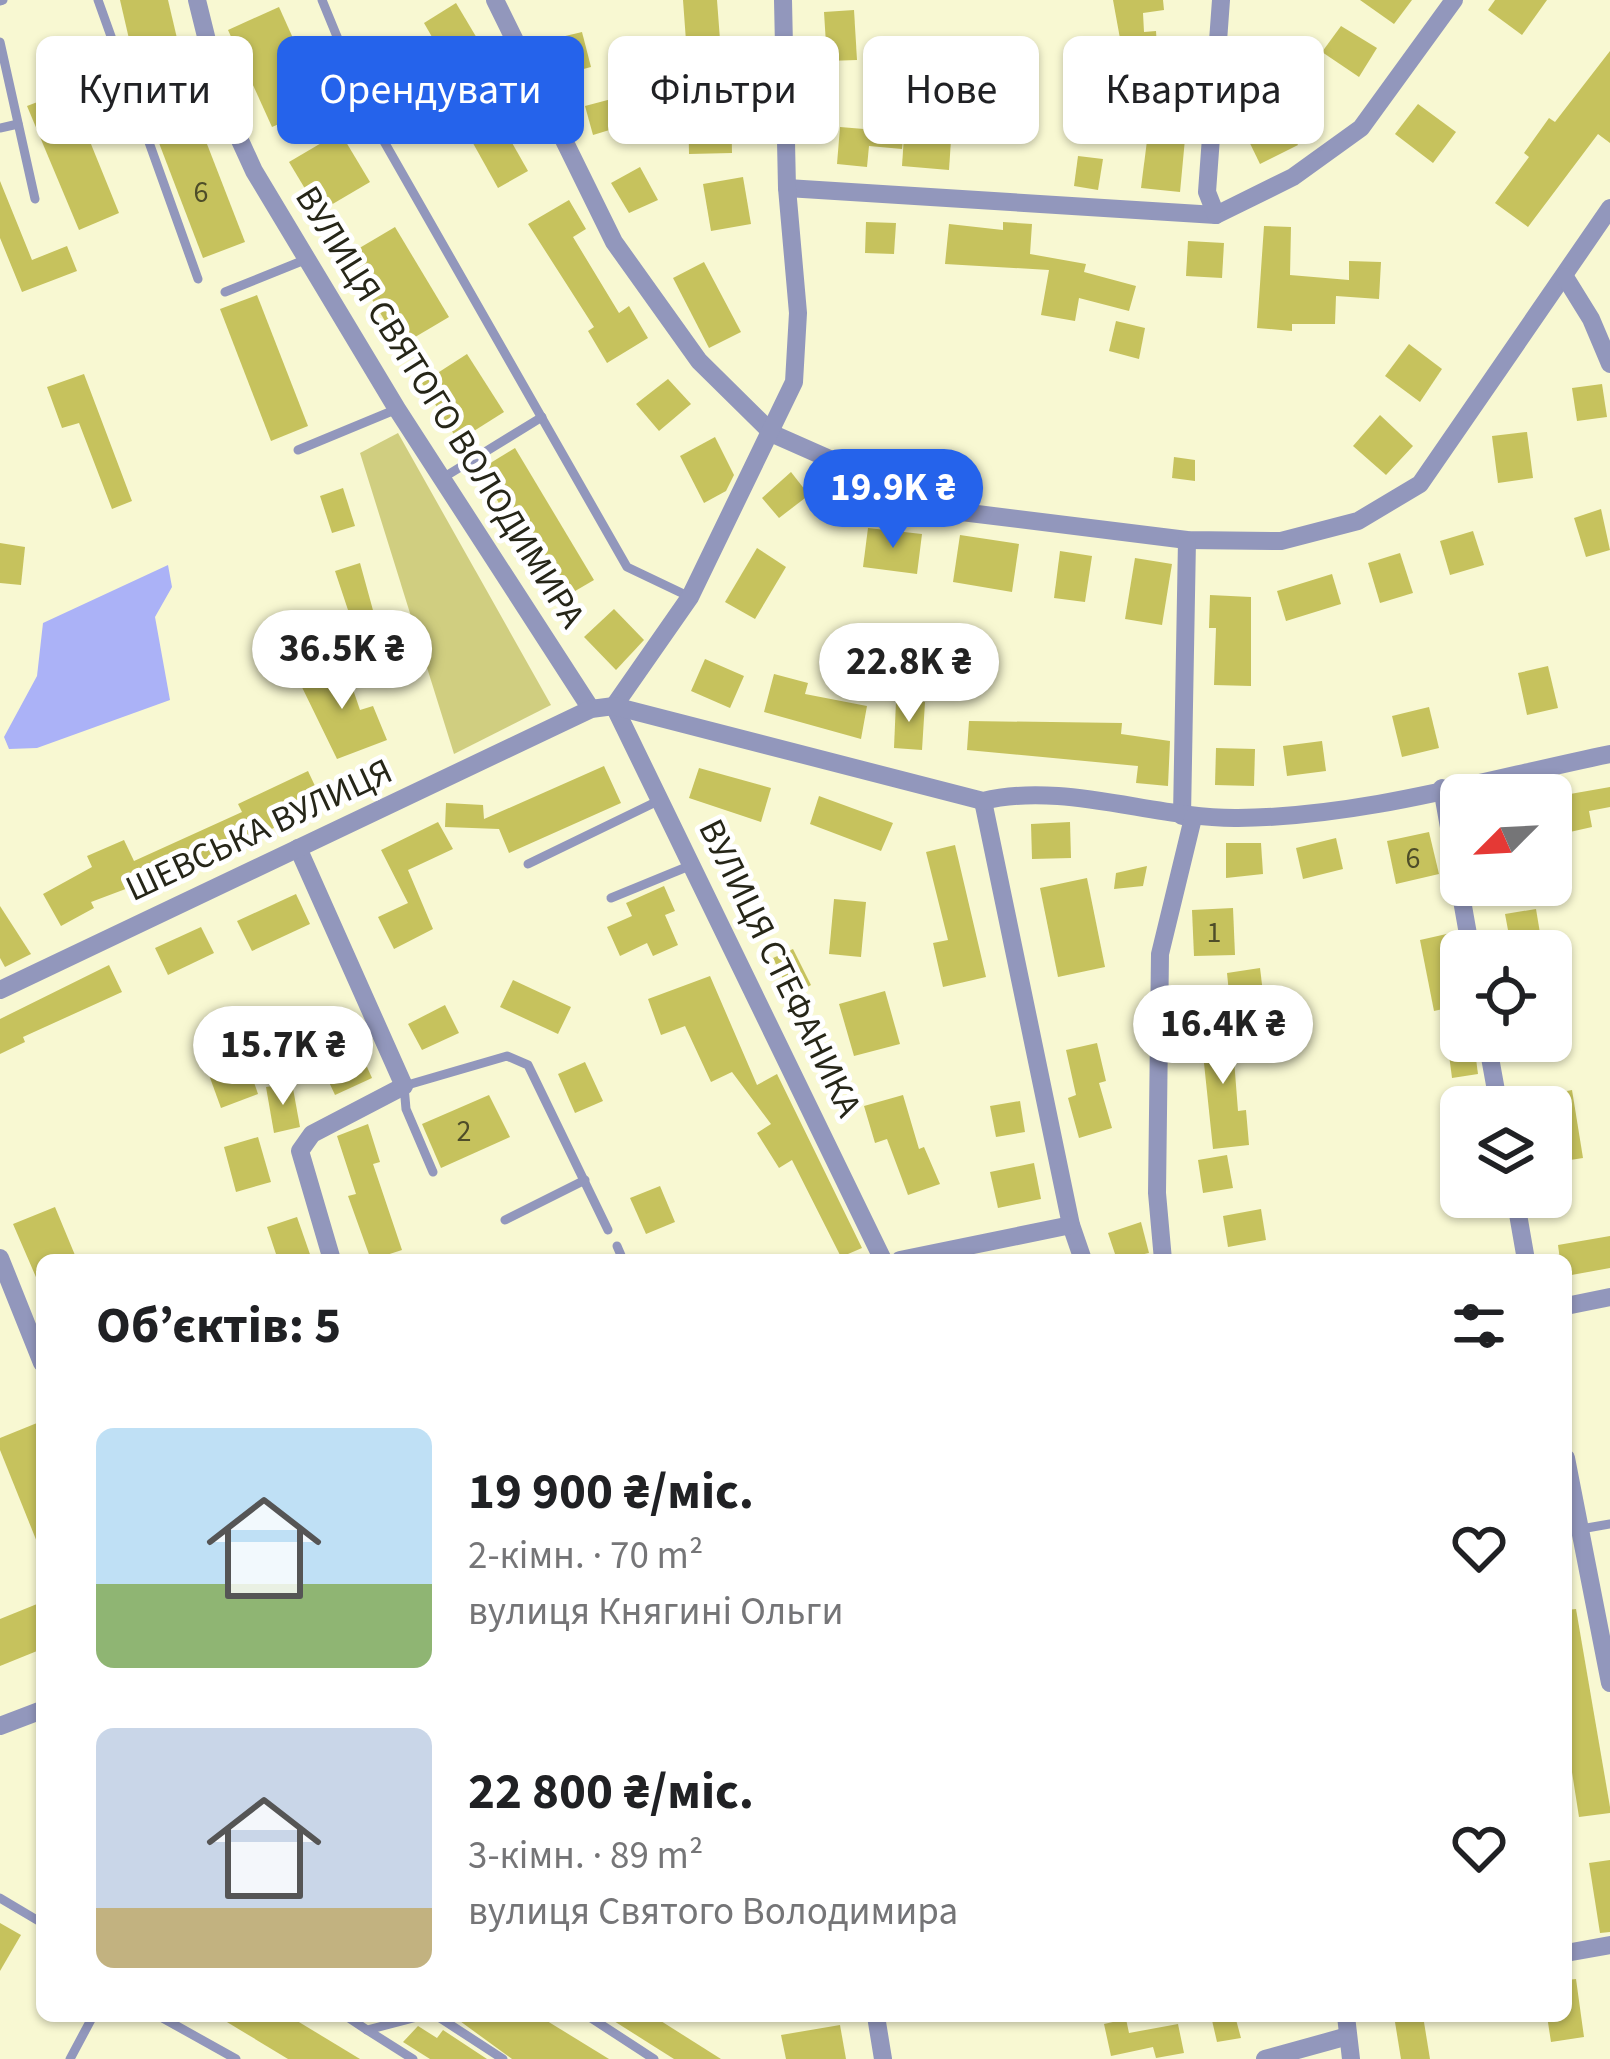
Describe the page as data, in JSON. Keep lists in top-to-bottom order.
{
  "streets": {
    "street": ["ВУЛИЦЯ СВЯТОГО ВОЛОДИМИРА", "ШЕВСЬКА ВУЛИЦЯ", "ВУЛИЦЯ СТЕФАНИКА"]
  },
  "crossings": [
    ["ВУЛИЦЯ СВЯТОГО ВОЛОДИМИРА", "ШЕВСЬКА ВУЛИЦЯ"],
    ["ШЕВСЬКА ВУЛИЦЯ", "ВУЛИЦЯ СТЕФАНИКА"]
  ],
  "house_numbers": [
    "6",
    "6",
    "1",
    "2"
  ],
  "north": "bottom left",
  "page": {
    "chip": [
      "Купити",
      "Орендувати",
      "Фільтри",
      "Нове",
      "Квартира"
    ],
    "price": [
      "19.9K ₴",
      "36.5K ₴",
      "22.8K ₴",
      "16.4K ₴",
      "15.7K ₴"
    ],
    "heading": "Об’єктів: 5",
    "list": [
      {
        "name": "19 900 ₴/міс.",
        "note": "2-кімн. · 70 m² · вулиця Княгині Ольги"
      },
      {
        "name": "22 800 ₴/міс.",
        "note": "3-кімн. · 89 m² · вулиця Святого Володимира"
      }
    ]
  }
}
